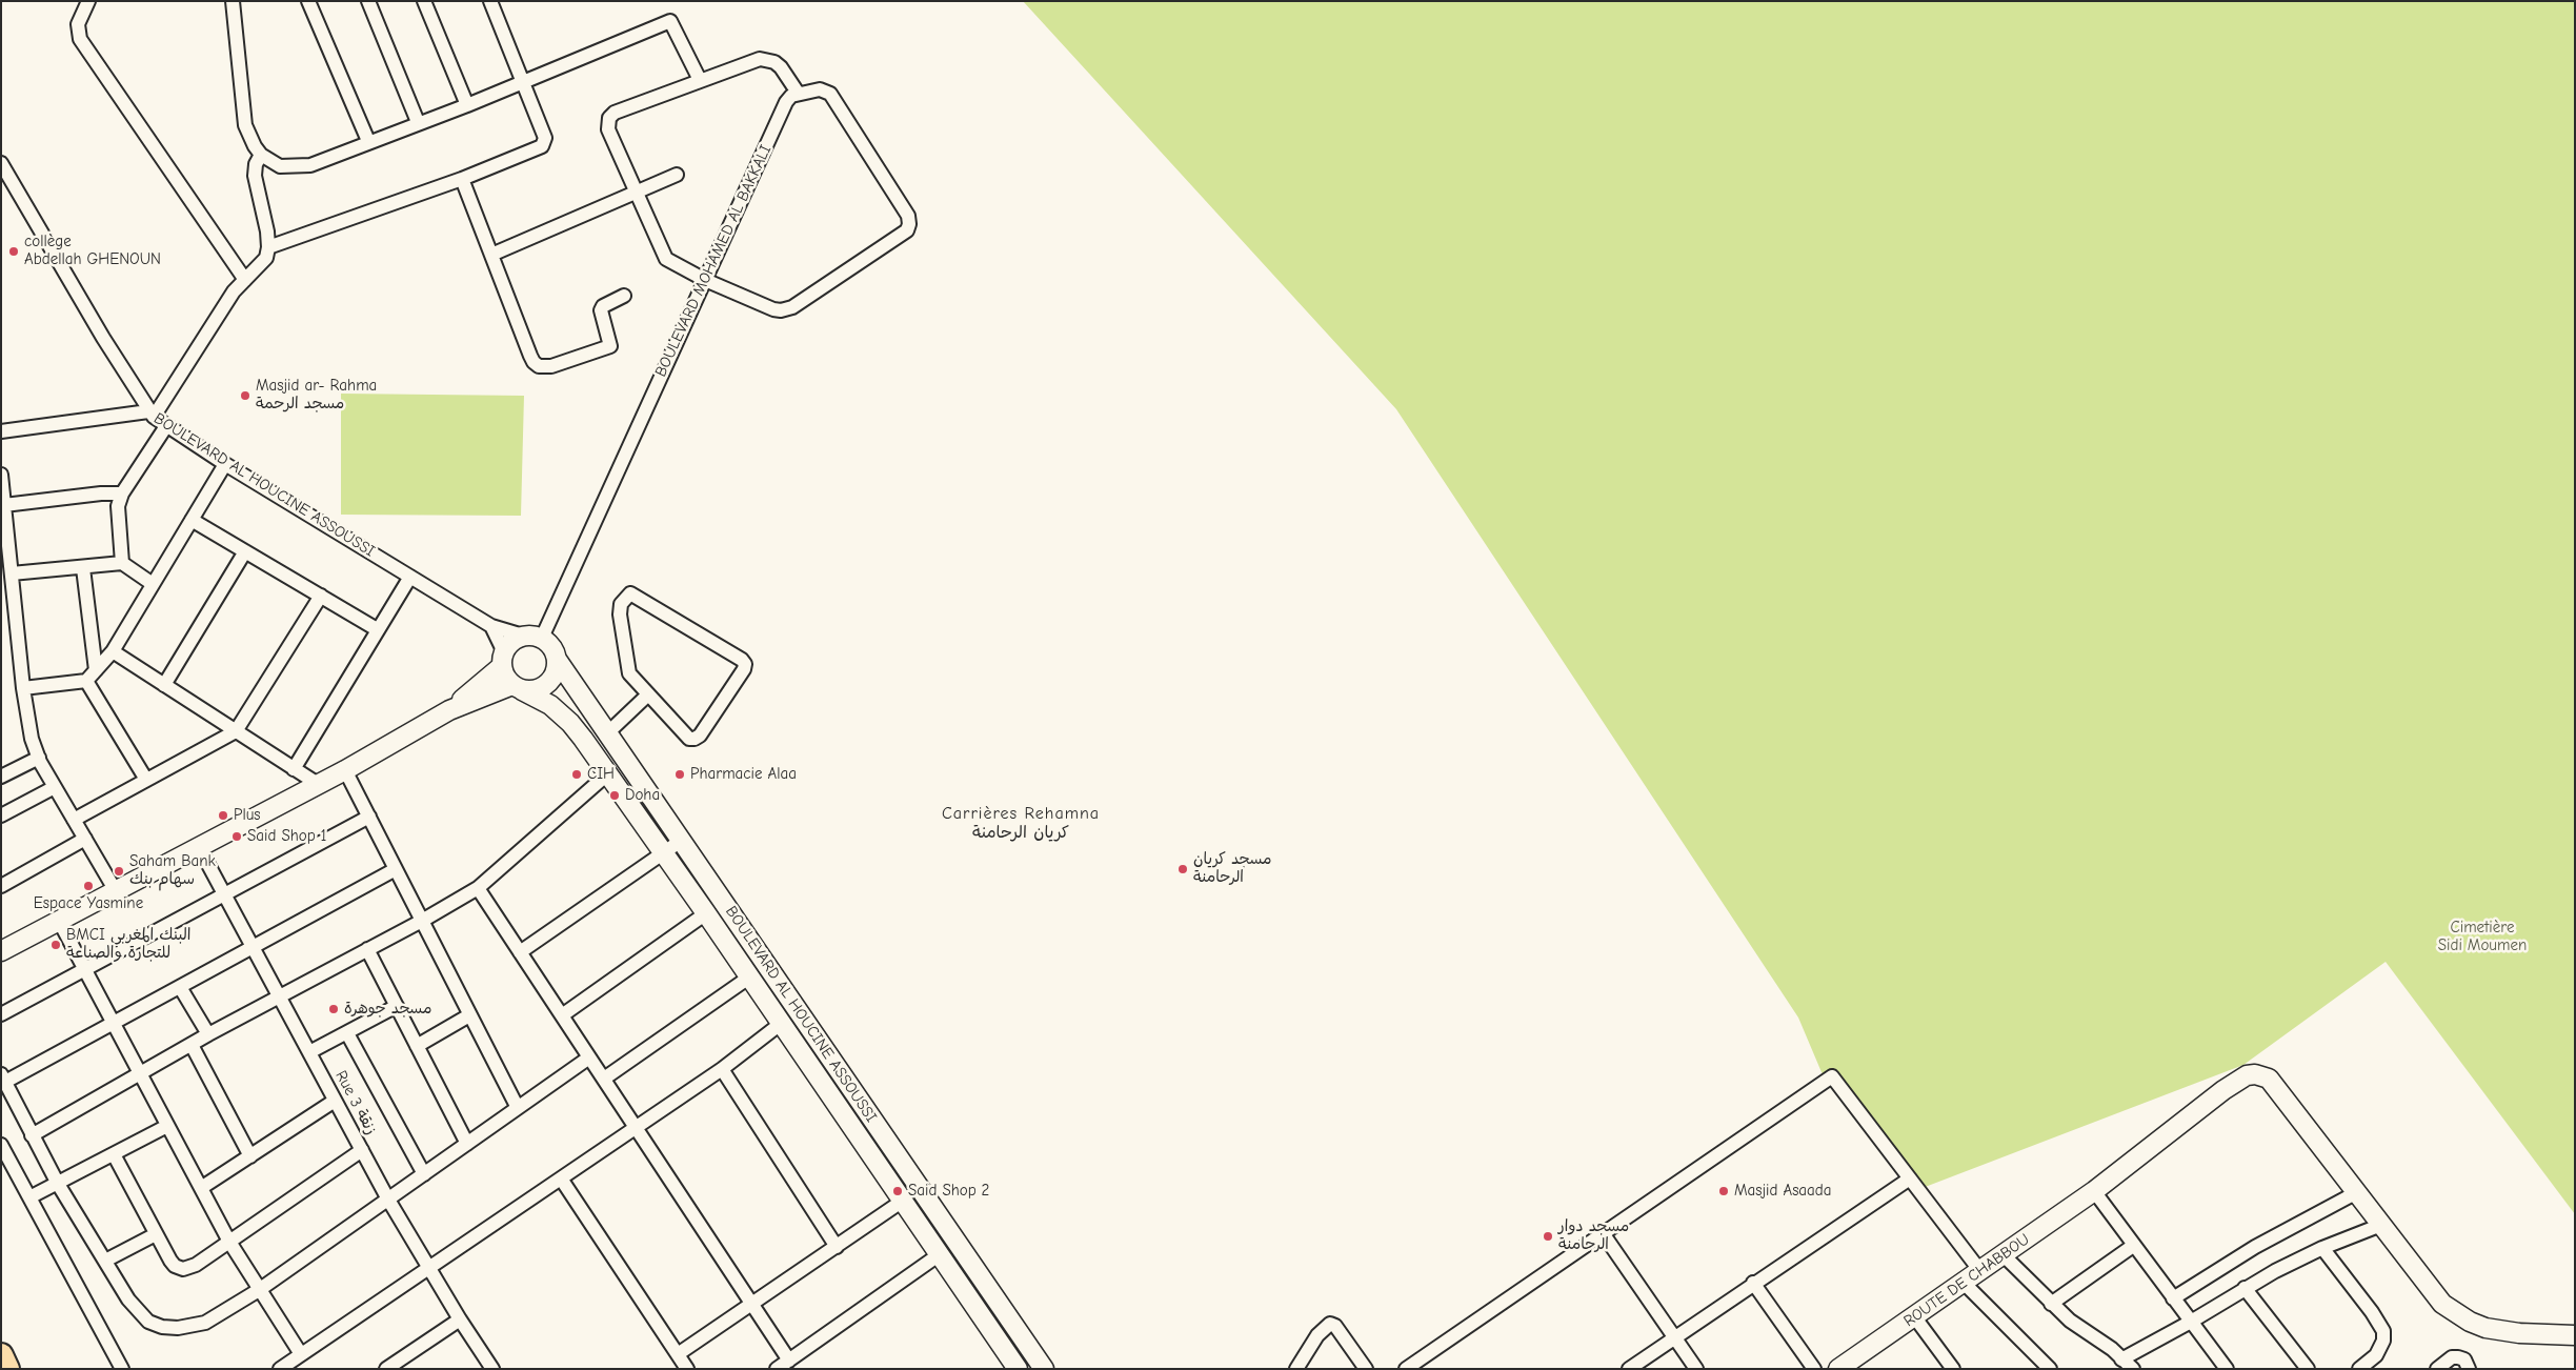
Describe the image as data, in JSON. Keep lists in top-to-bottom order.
{
  "streets": {
    "street": [
      "BOULEVARD MOHAMED AL BAKKALI",
      "BOULEVARD AL HOUCINE ASSOUSSI",
      "Rue 3 زنقة",
      "ROUTE DE CHABBOU"
    ]
  },
  "crossings": [
    ["BOULEVARD MOHAMED AL BAKKALI", "BOULEVARD AL HOUCINE ASSOUSSI"]
  ],
  "districts": ["Carrières Rehamna كريان الرحامنة"],
  "parks": ["Cimetière Sidi Moumen"],
  "places": [
    "collège Abdellah GHENOUN",
    "Masjid ar- Rahma مسجد الرحمة",
    "CIH",
    "Pharmacie Alaa",
    "Doha",
    "Plus",
    "Said Shop 1",
    "مسجد كريان الرحامنة",
    "Saham Bank سهام بنك",
    "Espace Yasmine",
    "BMCI البنك المغربي للتجارة والصناعة",
    "مسجد جوهرة",
    "Said Shop 2",
    "Masjid Asaada",
    "مسجد دوار الرحامنة"
  ]
}
